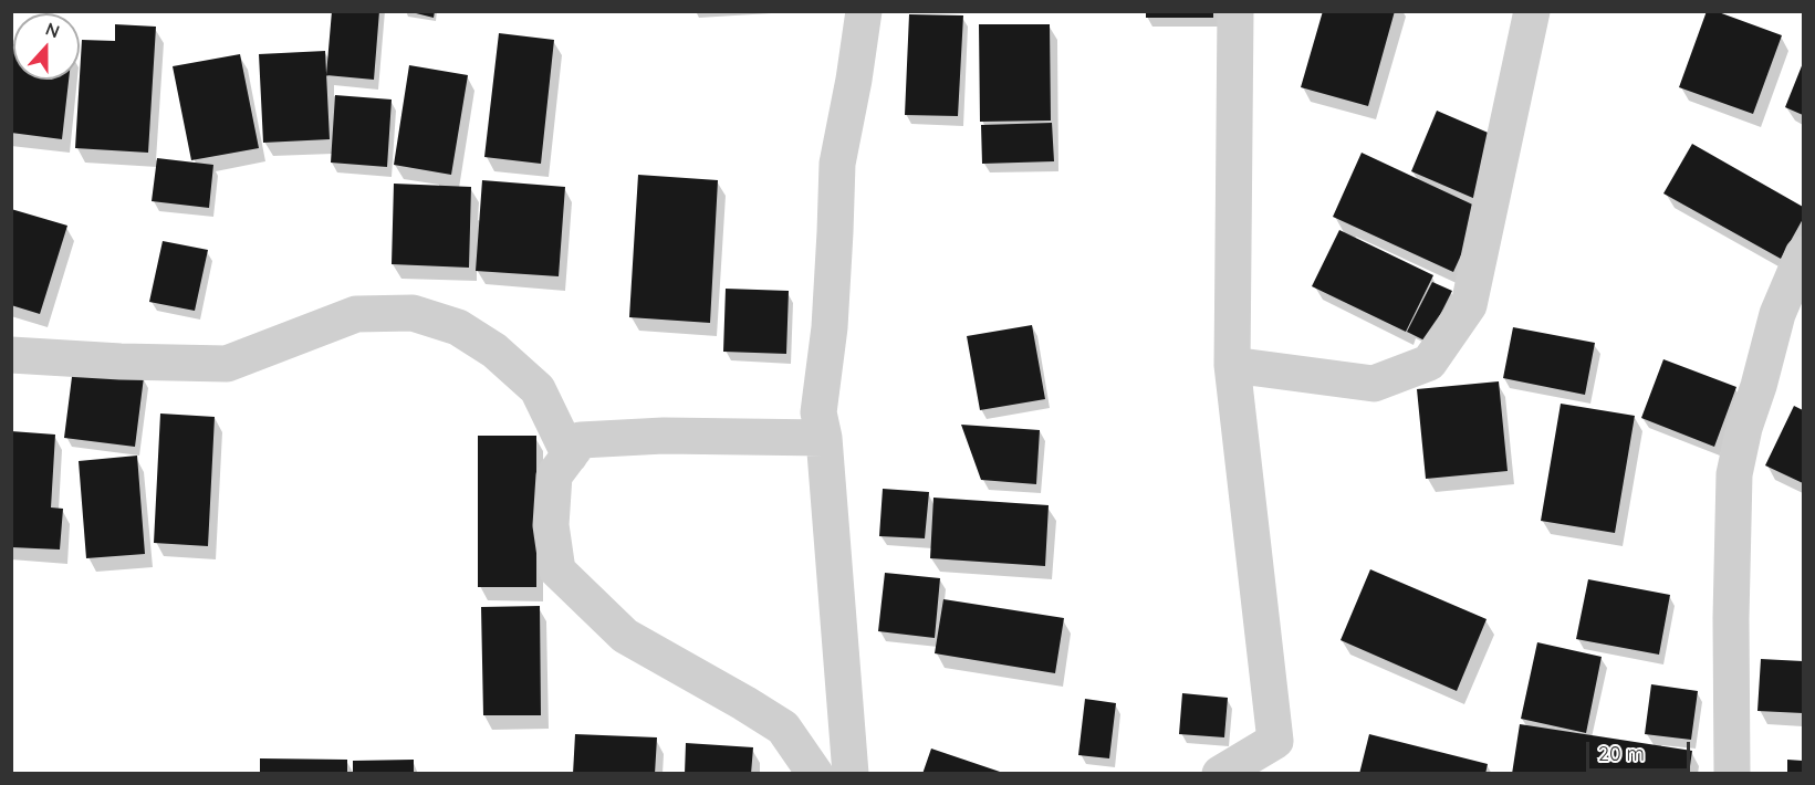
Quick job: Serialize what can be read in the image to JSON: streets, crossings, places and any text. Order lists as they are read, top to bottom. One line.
{"scale_bar":"20 m","north":"top"}
